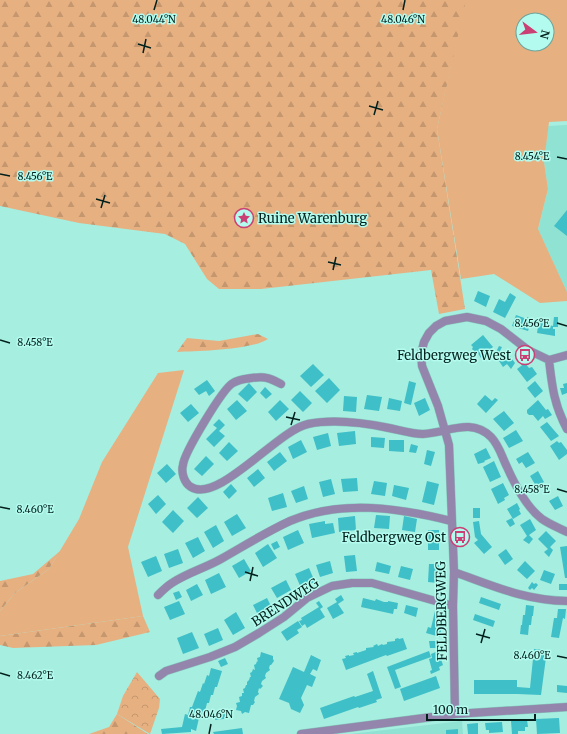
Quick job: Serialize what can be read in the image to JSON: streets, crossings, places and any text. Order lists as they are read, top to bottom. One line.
{"streets":{"street":["BRENDWEG","FELDBERGWEG"]},"crossings":[["BRENDWEG","FELDBERGWEG"]],"places":{"place":["Ruine Warenburg"],"bus stop":["Feldbergweg West","Feldbergweg Ost"]},"scale_bar":"100 m","north":"right","coordinates":["48.044°N","48.046°N","8.454°E","8.456°E","8.458°E","8.460°E","8.462°E"]}
